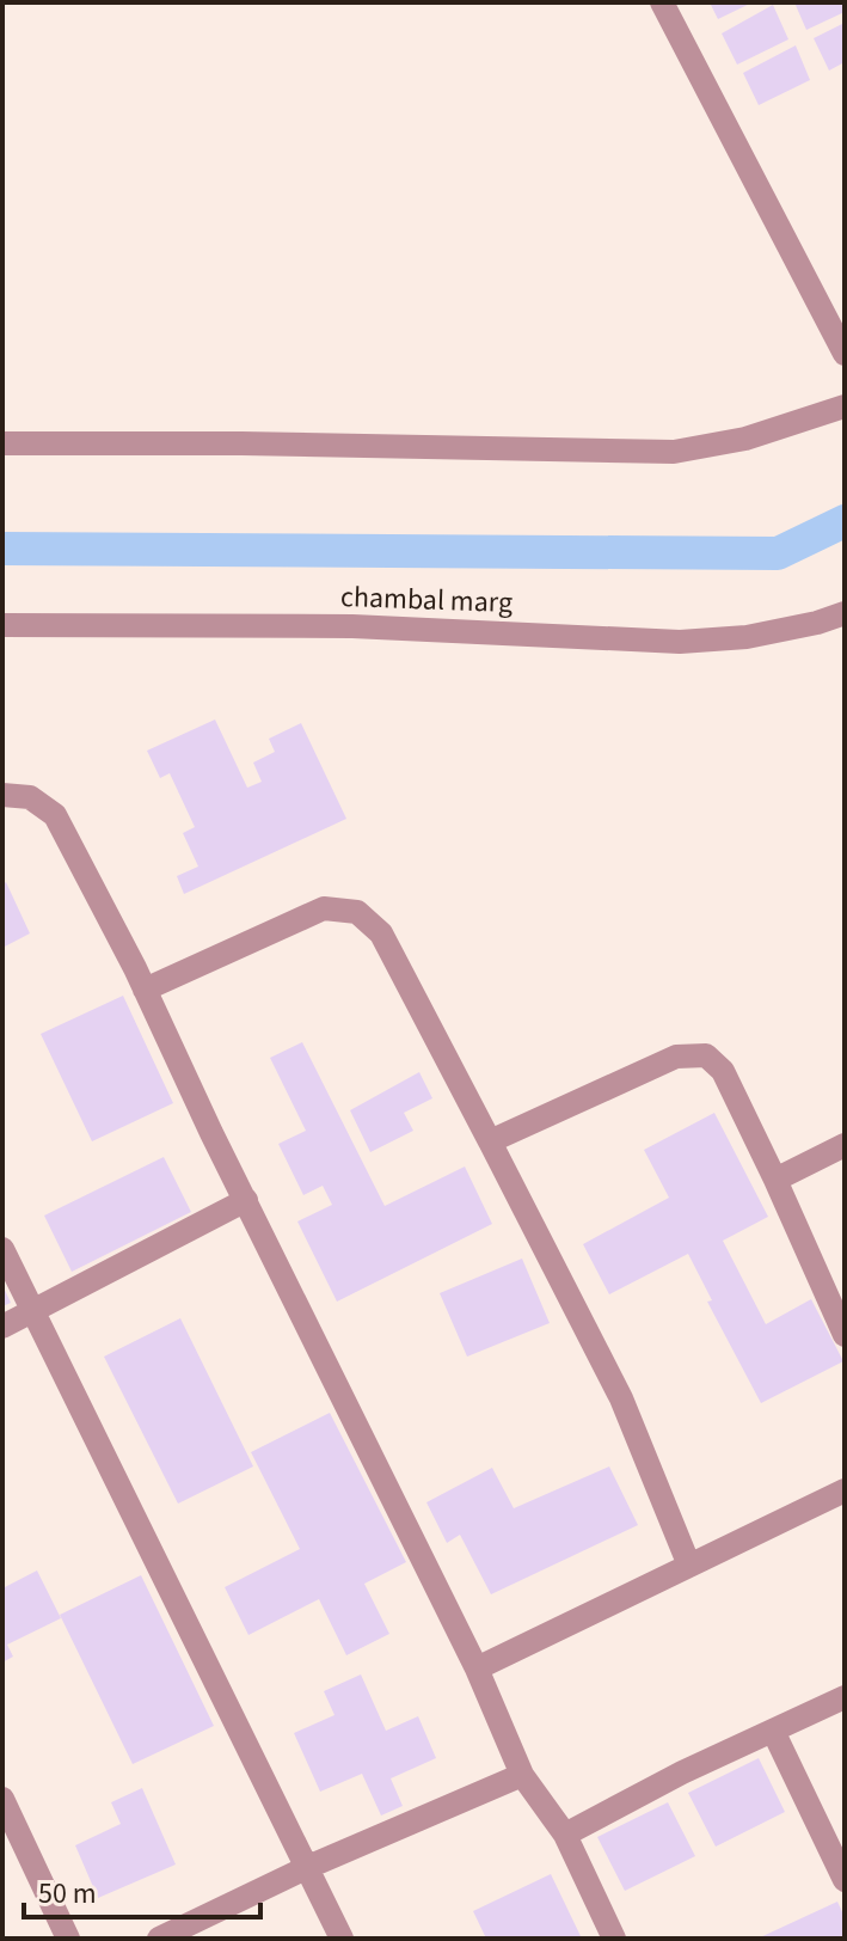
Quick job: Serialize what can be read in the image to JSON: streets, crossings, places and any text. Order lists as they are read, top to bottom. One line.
{"streets":{"street":["chambal marg"]},"scale_bar":"50 m"}
